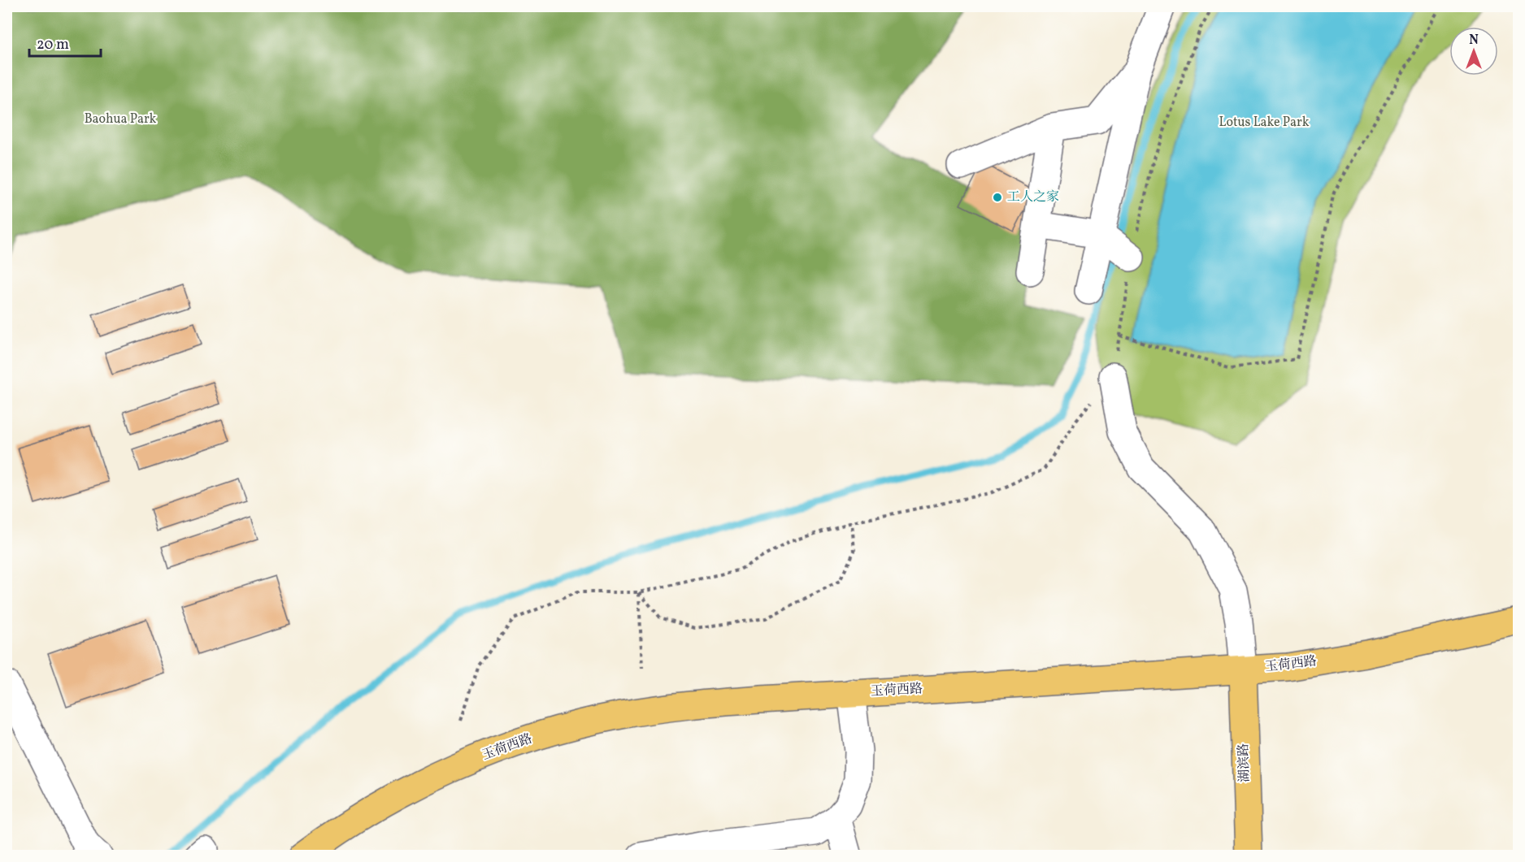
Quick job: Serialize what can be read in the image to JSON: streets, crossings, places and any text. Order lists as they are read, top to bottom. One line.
{"streets":{"main road":["玉荷西路","湖滨路"]},"crossings":[["玉荷西路","湖滨路"]],"parks":["Baohua Park","Lotus Lake Park"],"places":["工人之家"],"scale_bar":"20 m","north":"top"}
